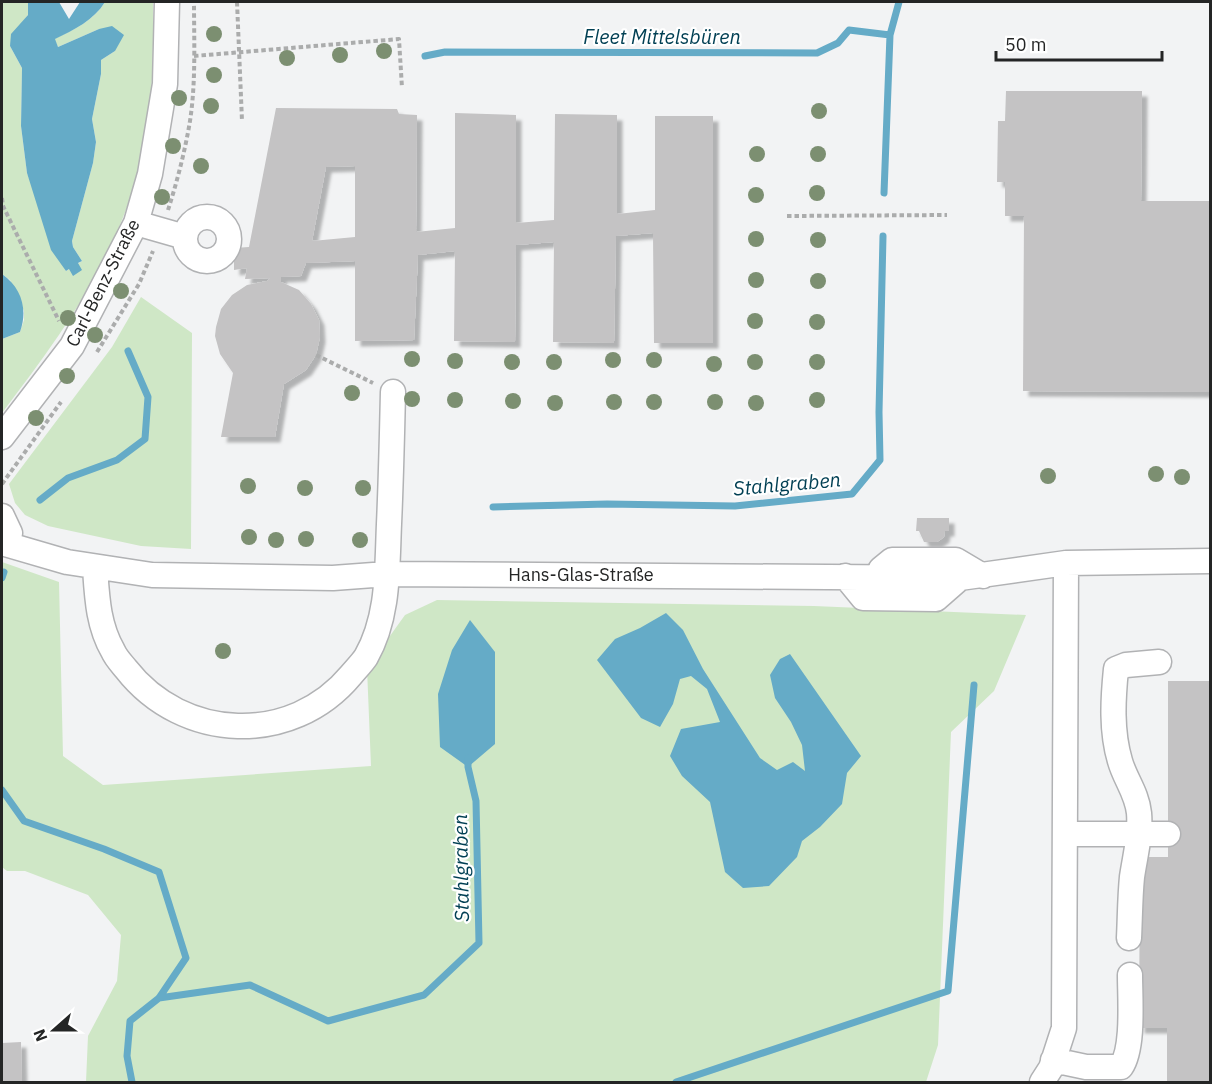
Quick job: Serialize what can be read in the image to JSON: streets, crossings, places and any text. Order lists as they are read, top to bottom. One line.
{"streets":{"street":["Carl-Benz-Straße","Hans-Glas-Straße"]},"water":["Fleet Mittelsbüren","Stahlgraben"],"scale_bar":"50 m","north":"left"}
